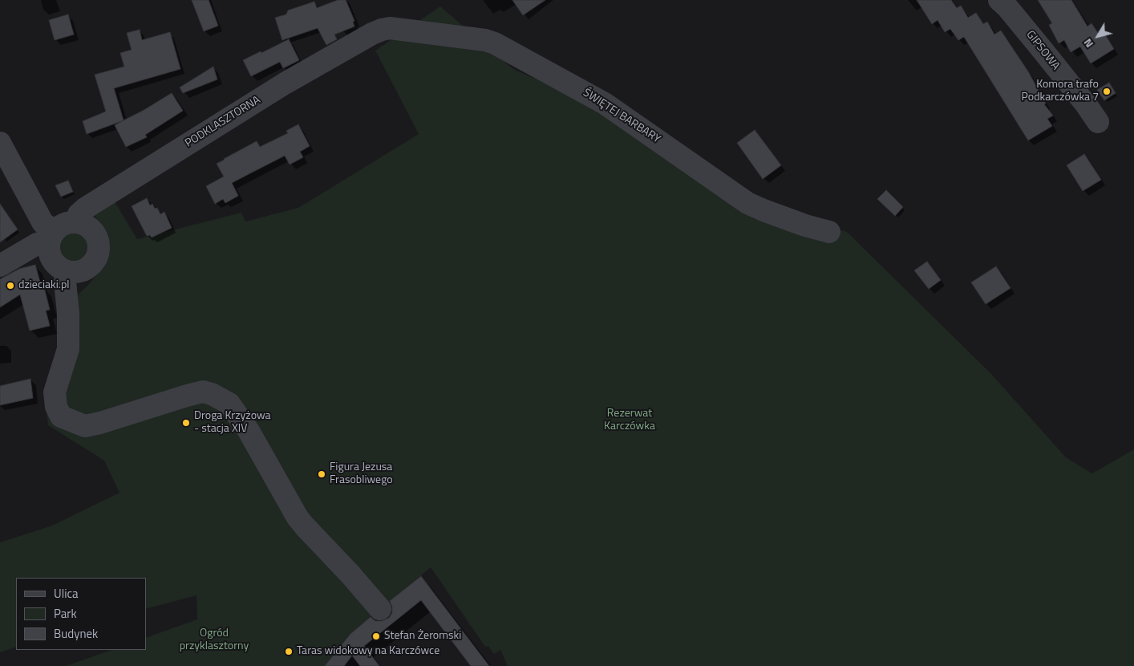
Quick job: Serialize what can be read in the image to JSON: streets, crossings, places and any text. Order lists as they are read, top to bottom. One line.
{"streets":{"street":["GIPSOWA","ŚWIĘTEJ BARBARY","PODKLASZTORNA"]},"crossings":[["ŚWIĘTEJ BARBARY","PODKLASZTORNA"]],"parks":["Rezerwat Karczówka","Ogród przyklasztorny"],"places":["Komora trafo Podkarczówka 7","dzieciaki.pl","Droga Krzyżowa - stacja XIV","Figura Jezusa Frasobliwego","Stefan Żeromski","Taras widokowy na Karczówce"],"legend":["Ulica","Park","Budynek"],"north":"bottom left"}
